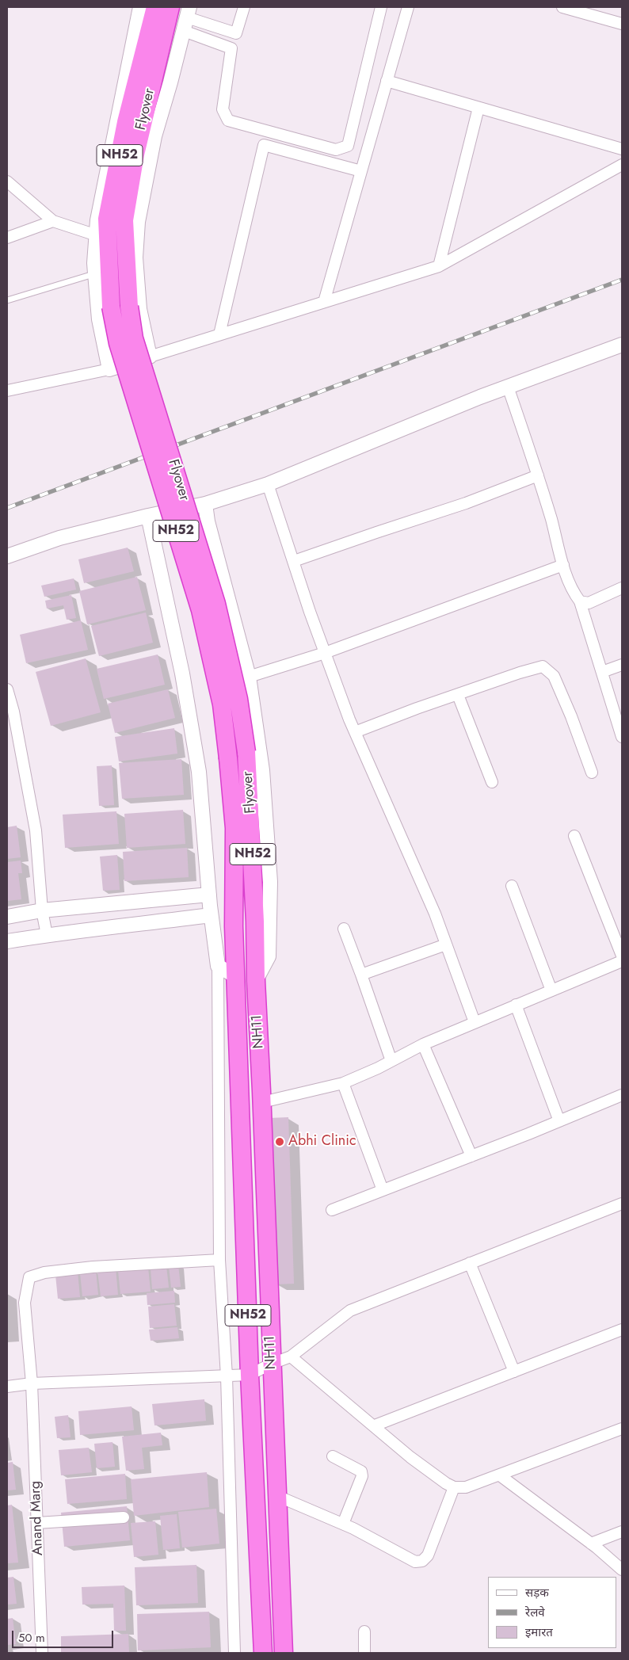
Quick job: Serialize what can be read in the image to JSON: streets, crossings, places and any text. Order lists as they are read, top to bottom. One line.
{"streets":{"highway":["Flyover","NH52","NH11"],"street":["Anand Marg"]},"crossings":[["Flyover","NH52"],["Flyover","NH11"]],"places":["Abhi Clinic"],"legend":["सड़क","रेलवे","इमारत"],"scale_bar":"50 m"}
